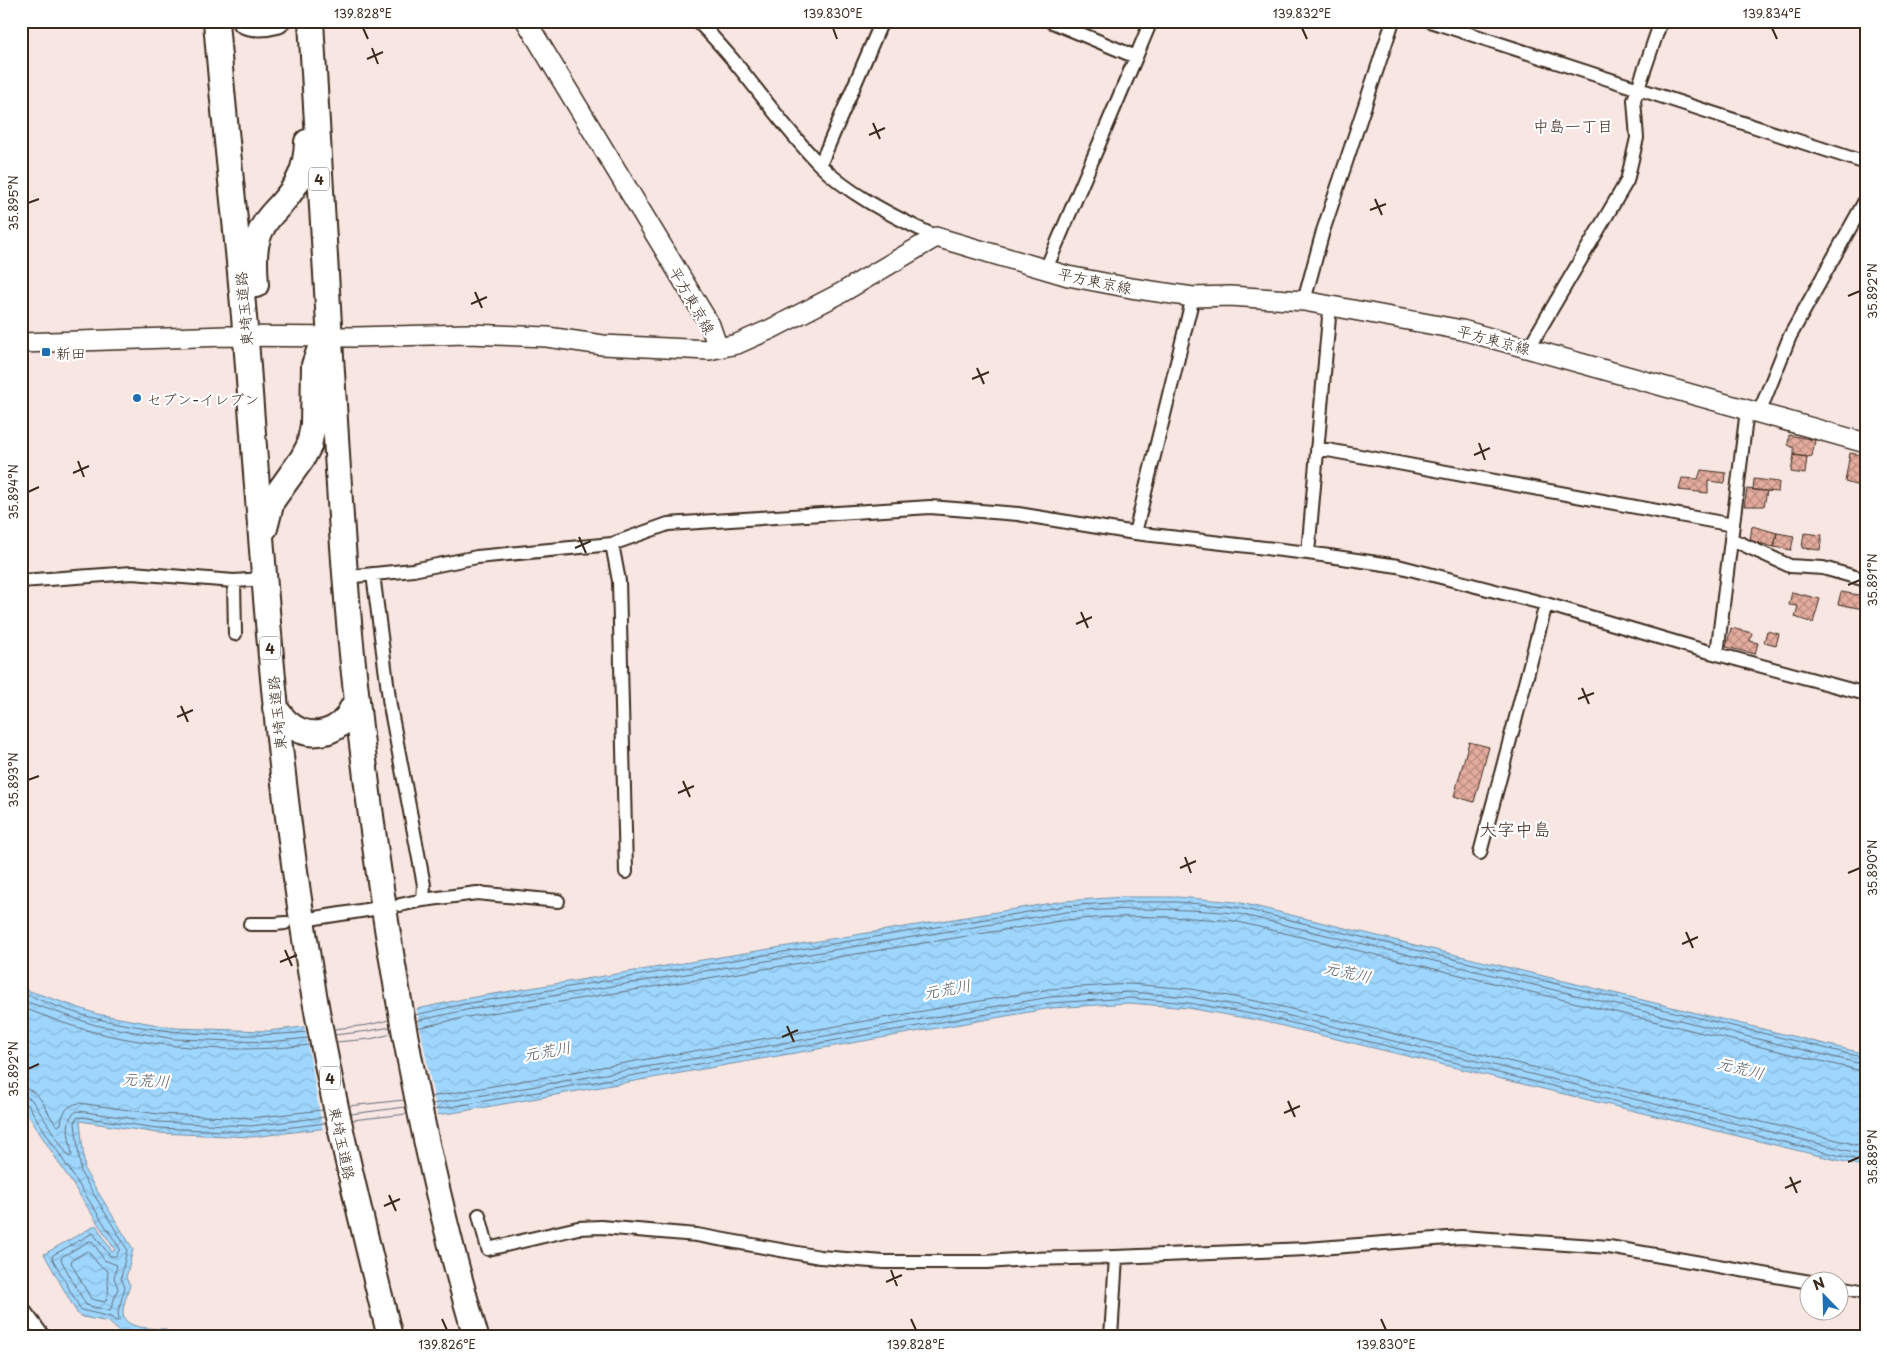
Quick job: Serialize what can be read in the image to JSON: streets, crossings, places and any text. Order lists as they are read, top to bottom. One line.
{"streets":{"highway":["4","東埼玉道路"],"main road":["平方東京線"]},"crossings":[["4","東埼玉道路"]],"districts":["中島一丁目","大字中島"],"water":["元荒川"],"places":{"transit":["新田"],"other":["セブン-イレブン"]},"north":"top left","coordinates":["139.828°E","139.830°E","139.832°E","139.834°E","35.895°N","35.892°N","35.894°N","35.891°N","35.893°N","35.890°N","35.889°N","139.826°E"]}
